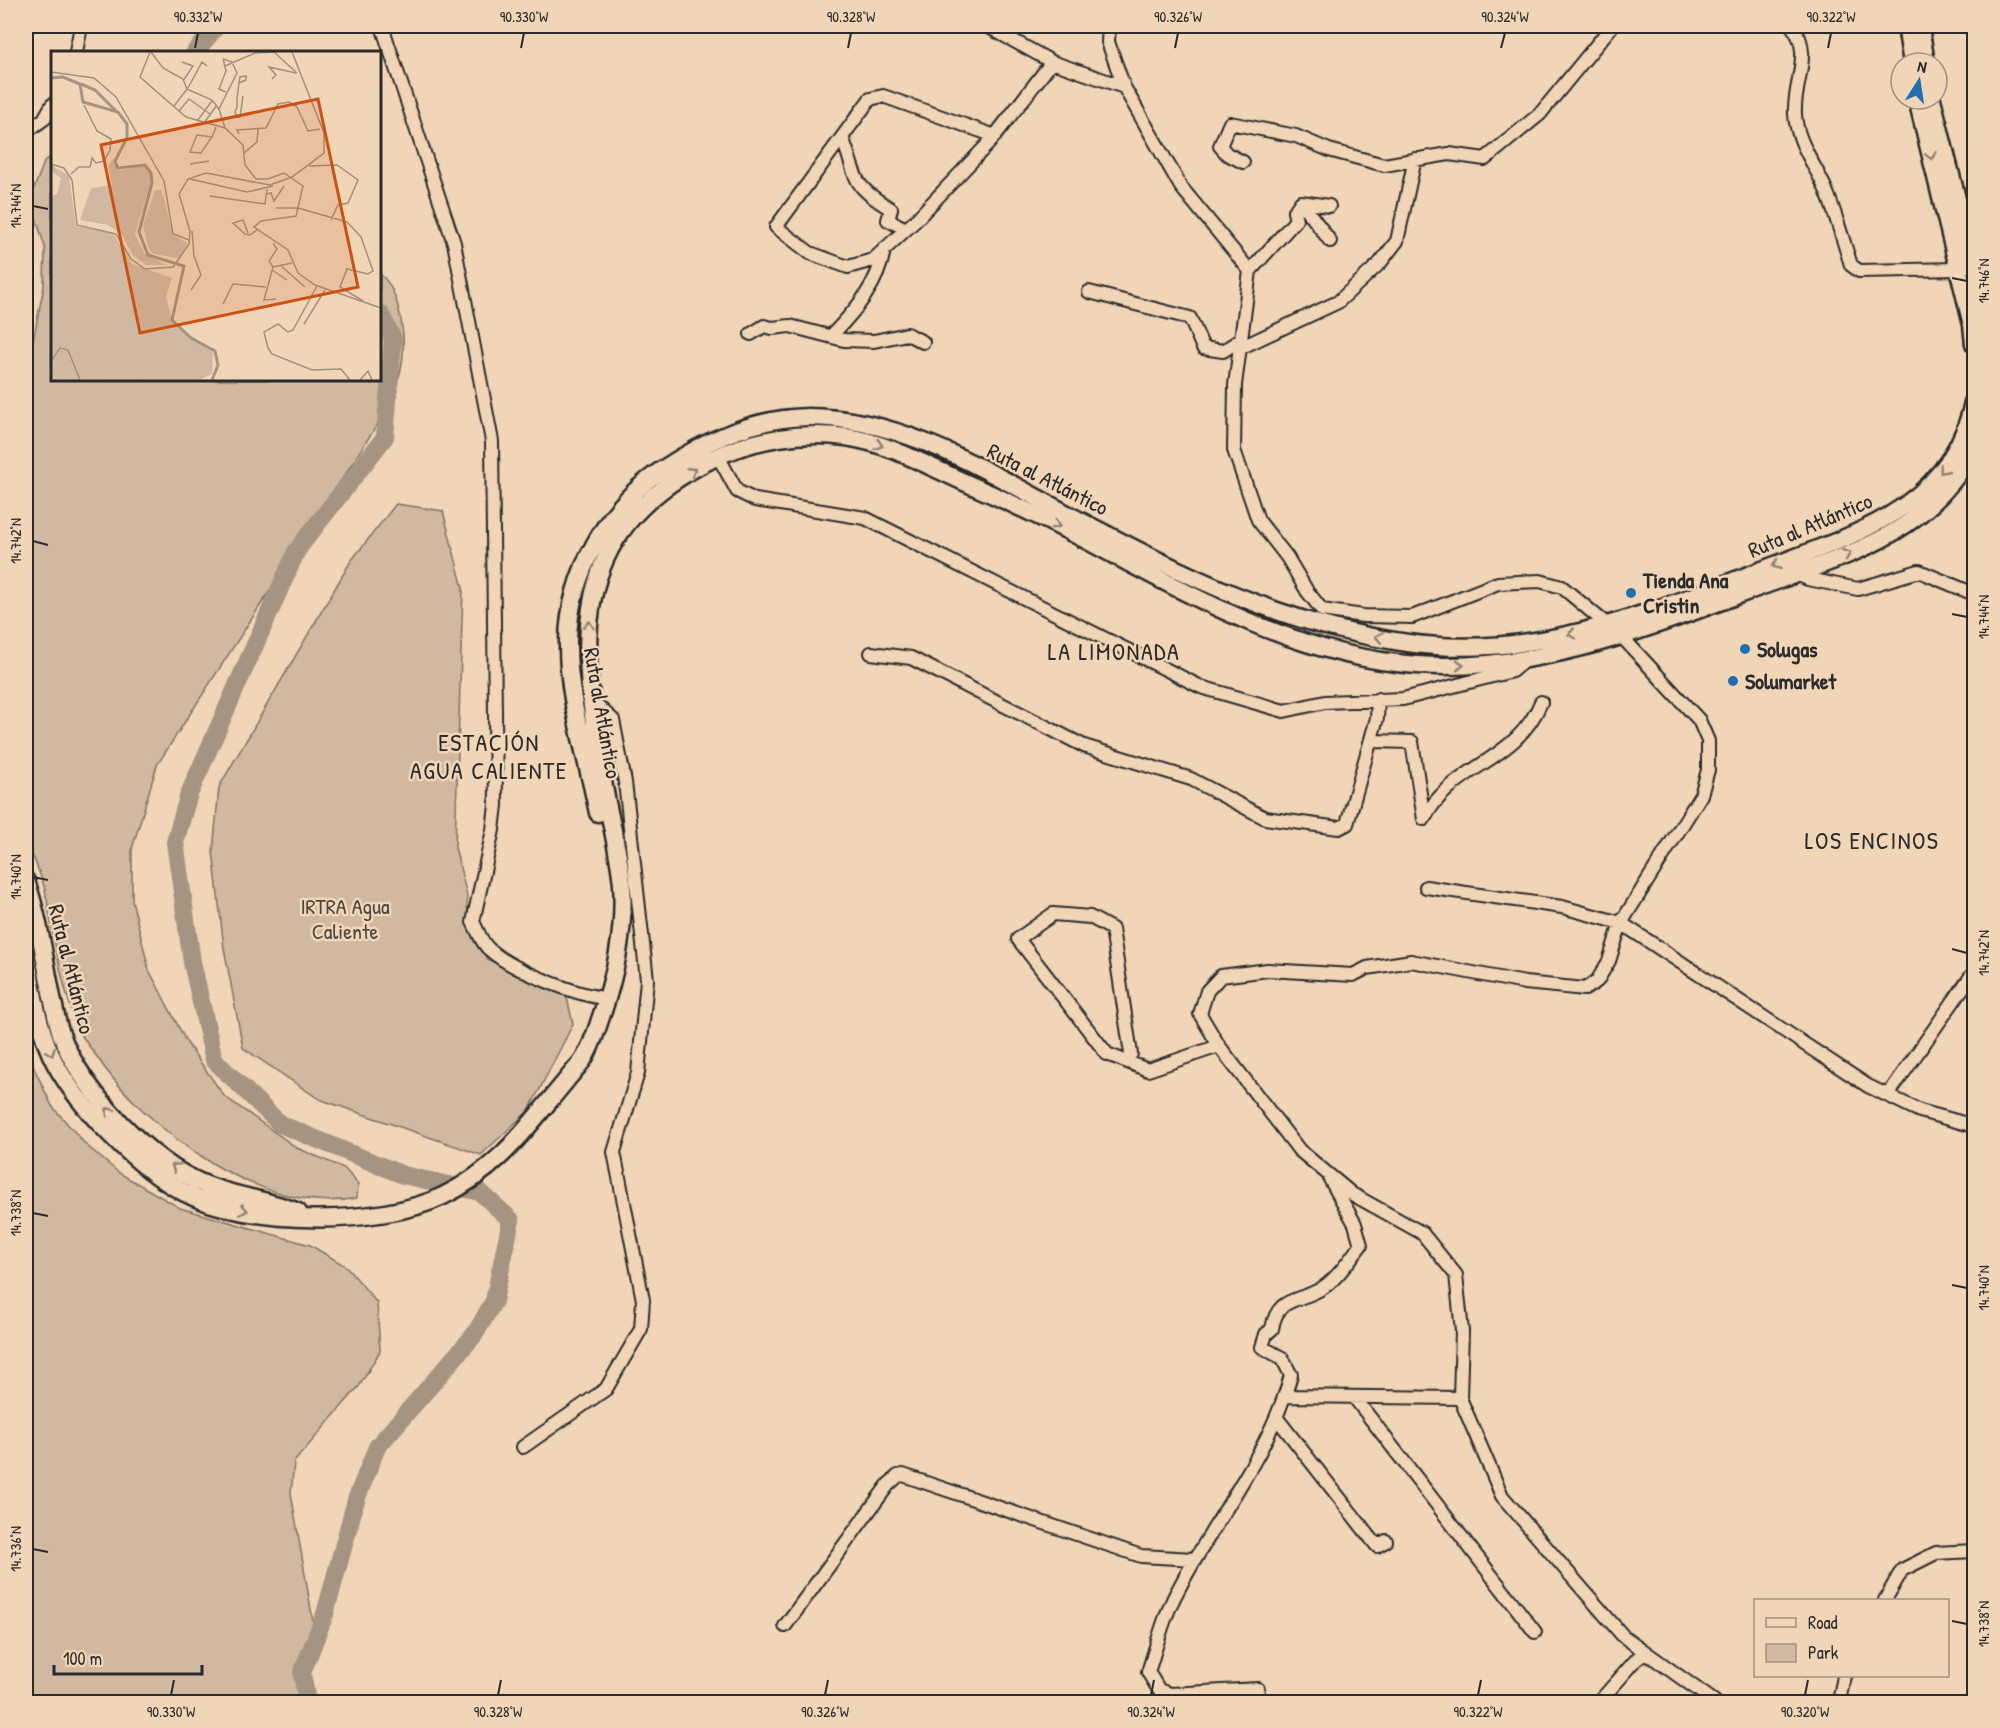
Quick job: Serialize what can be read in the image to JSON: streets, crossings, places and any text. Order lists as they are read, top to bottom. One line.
{"streets":{"highway":["Ruta al Atlántico"]},"districts":["LA LIMONADA","ESTACIÓN AGUA CALIENTE","LOS ENCINOS"],"parks":["IRTRA Agua Caliente"],"places":["Tienda Ana Cristin","Solugas","Solumarket"],"legend":["Road","Park"],"scale_bar":"100 m","north":"top","coordinates":["90.332°W","90.330°W","90.328°W","90.326°W","90.324°W","90.322°W","14.744°N","14.746°N","14.742°N","14.740°N","14.738°N","14.736°N","90.320°W"]}
